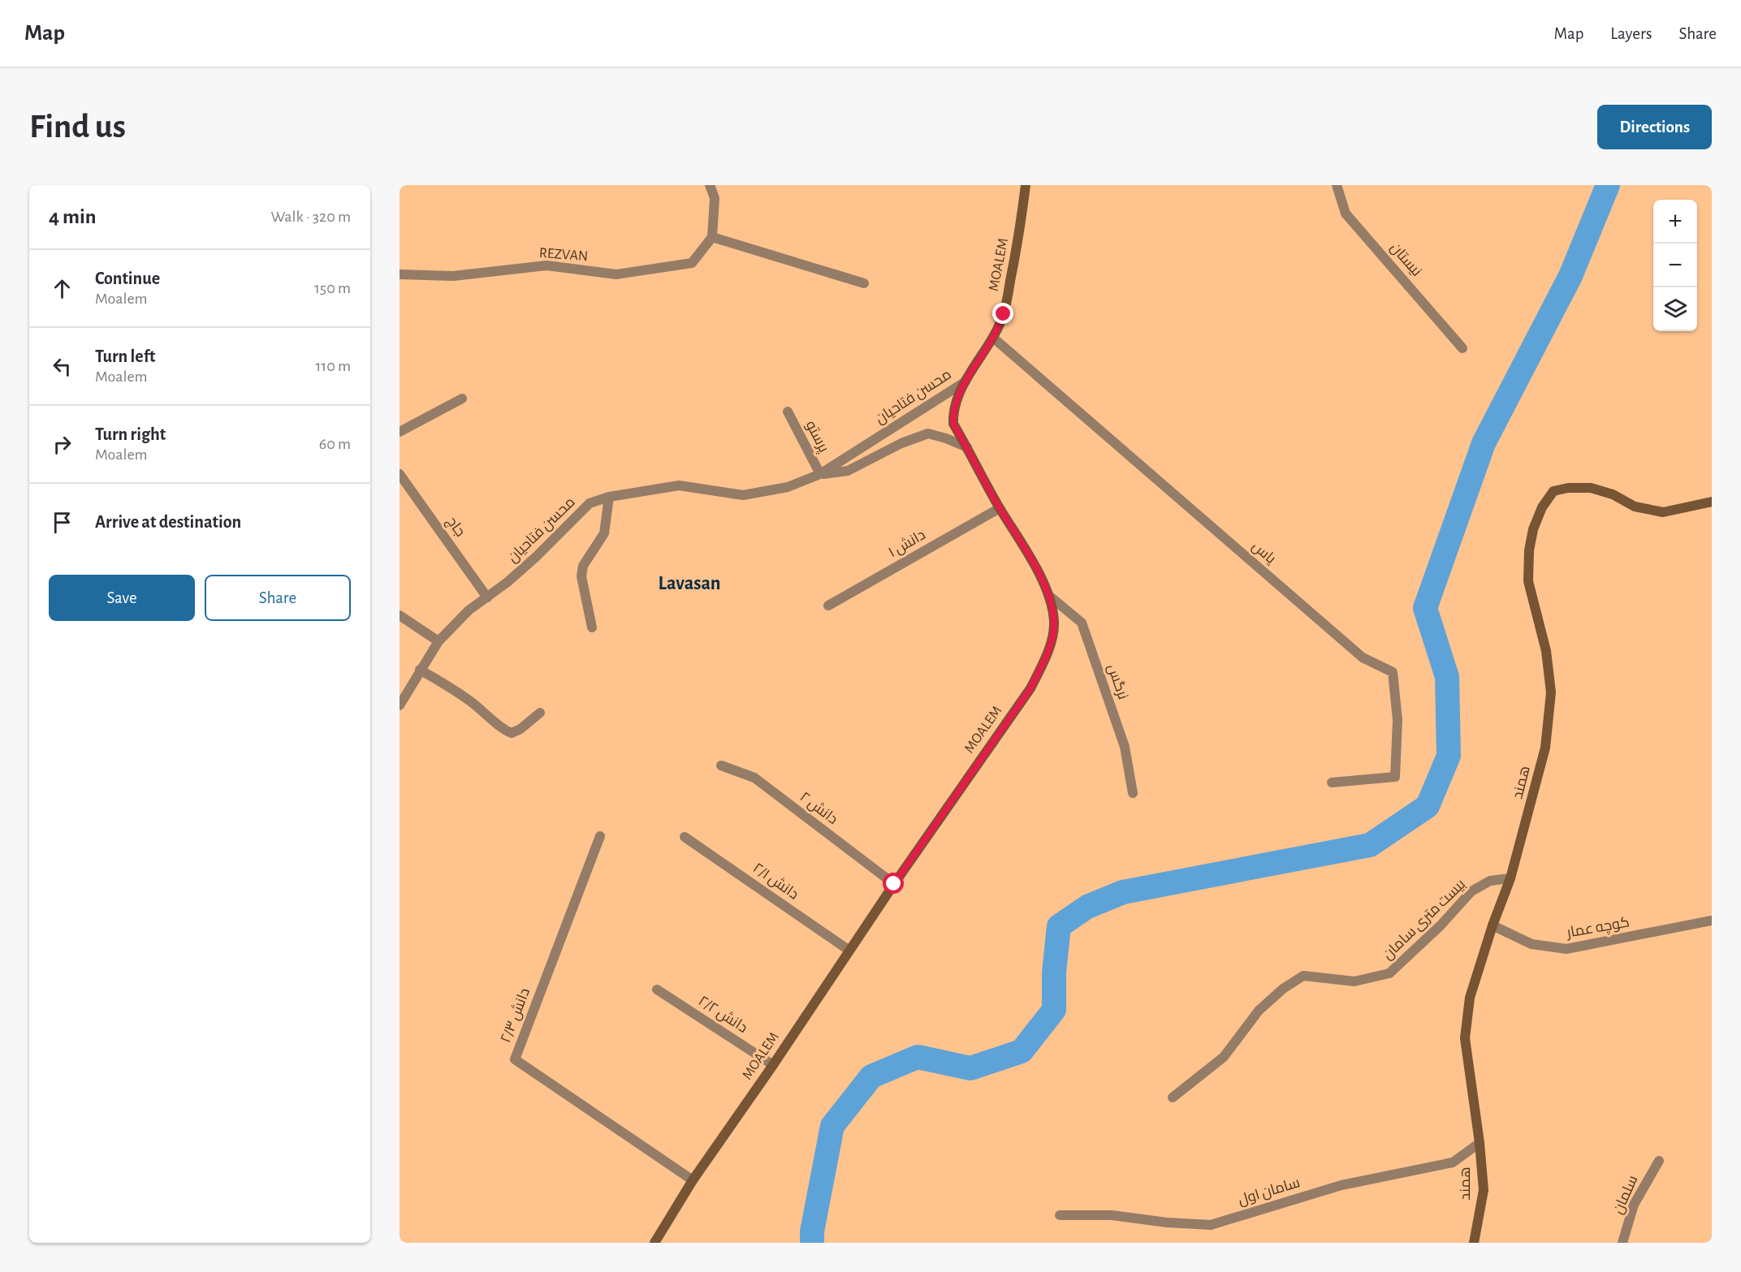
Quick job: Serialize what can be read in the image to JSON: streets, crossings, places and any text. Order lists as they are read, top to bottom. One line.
{"streets":{"main road":["MOALEM","همند"],"street":["REZVAN","نیستان","محسن فتاحیان","پرستو","جاج","دانش ۱","یاس","نرگس","دانش ۲","دانش ۲/۱","بیست متری سامان","کوچه عمار","دانش ۲/۲","دانش ۲/۳","سامان اول","سلمان"]},"crossings":[["MOALEM","محسن فتاحیان"],["MOALEM","دانش ۱"],["MOALEM","یاس"],["MOALEM","نرگس"],["MOALEM","دانش ۲"],["MOALEM","دانش ۲/۱"],["MOALEM","دانش ۲/۲"],["MOALEM","دانش ۲/۳"],["محسن فتاحیان","پرستو"],["محسن فتاحیان","جاج"],["همند","بیست متری سامان"],["همند","کوچه عمار"],["همند","سامان اول"]],"districts":["Lavasan"],"page":{"header":"Map","nav":["Map","Layers","Share"],"buttons":["Directions",["Save","Share"]],"title":"Find us","heading":["4 min","Walk · 320 m"],"map_buttons":["+","−"],"list":[["Continue","Moalem","150 m"],["Turn left","Moalem","110 m"],["Turn right","Moalem","60 m"],"Arrive at destination"]}}
